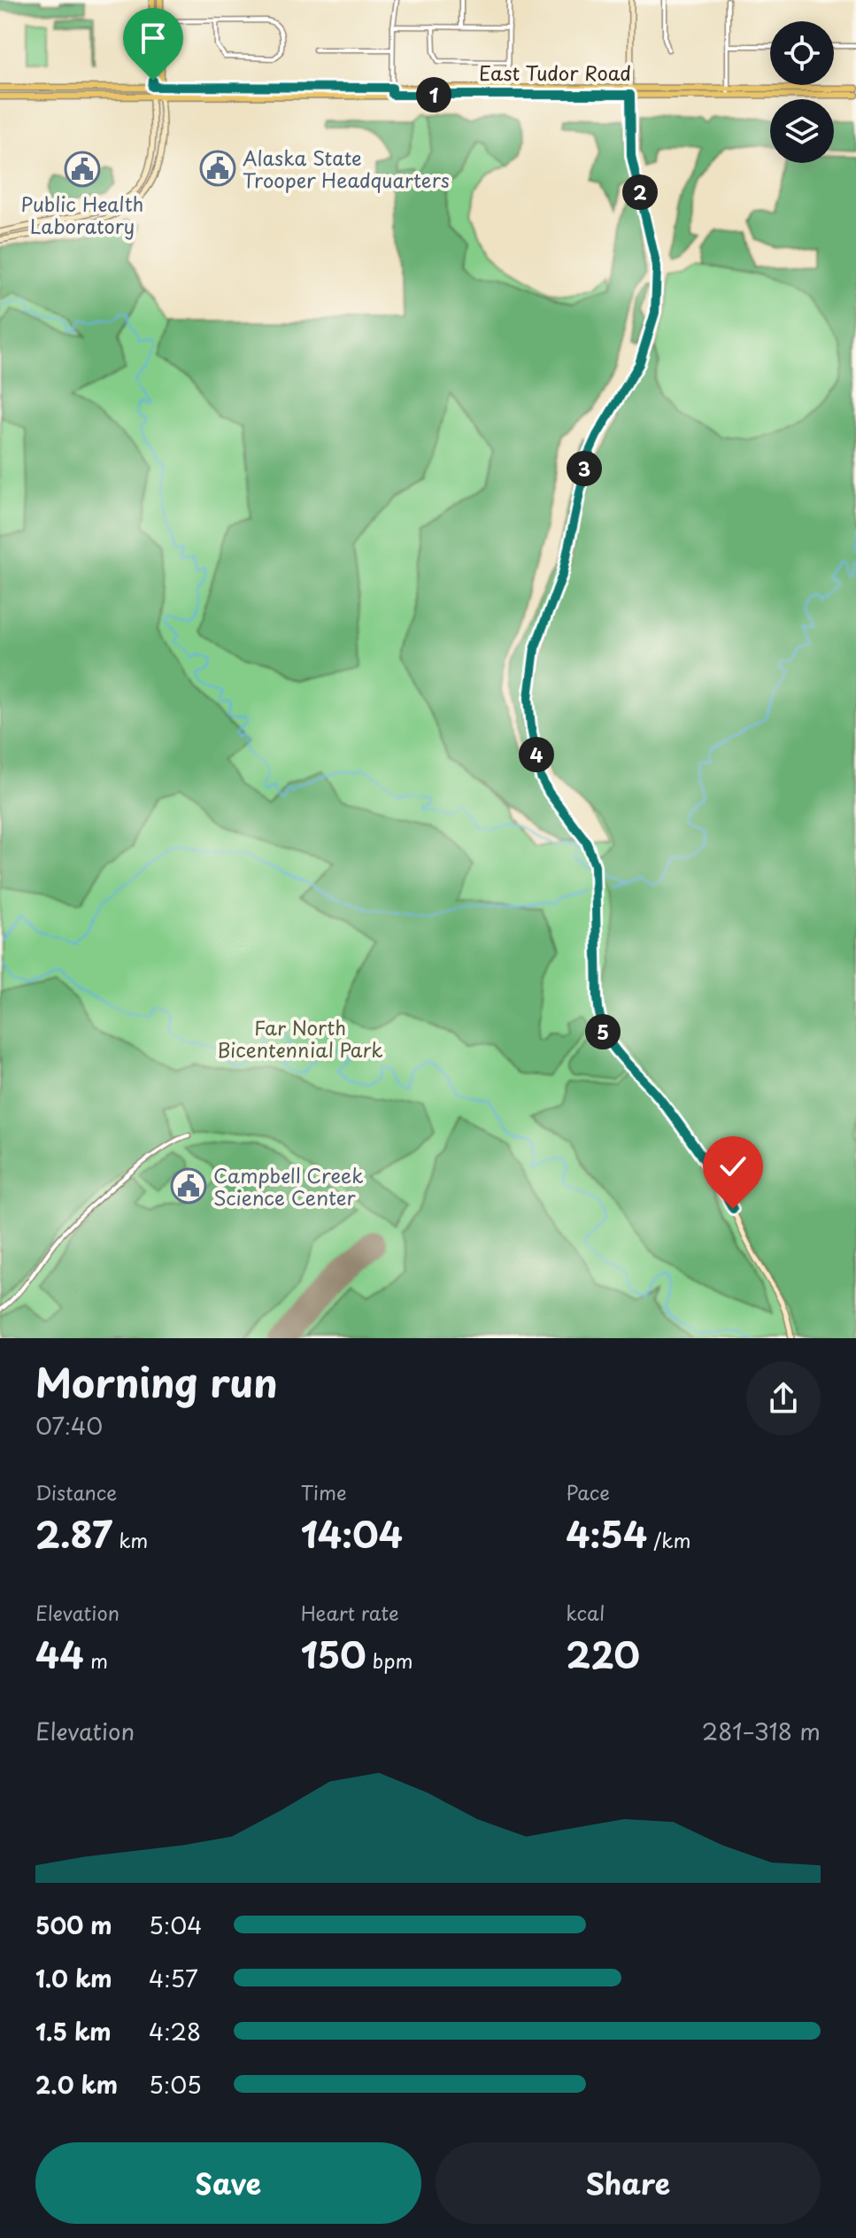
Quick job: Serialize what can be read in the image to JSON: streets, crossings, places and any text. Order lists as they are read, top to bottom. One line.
{"streets":{"main road":["East Tudor Road"]},"parks":["Far North Bicentennial Park"],"places":{"public building":["Alaska State Trooper Headquarters","Public Health Laboratory","Campbell Creek Science Center"]},"page":{"pins":["1","2","3","4","5"],"heading":["Morning run","07:40"],"stats":[["Distance","2.87 km"],["Time","14:04"],["Pace","4:54 /km"],["Elevation","44 m"],["Heart rate","150 bpm"],["kcal","220"]],"chart":["Elevation","281–318 m"],"list":[{"name":"500 m","note":"5:04"},{"name":"1.0 km","note":"4:57"},{"name":"1.5 km","note":"4:28"},{"name":"2.0 km","note":"5:05"}],"buttons":["Save","Share"]}}
